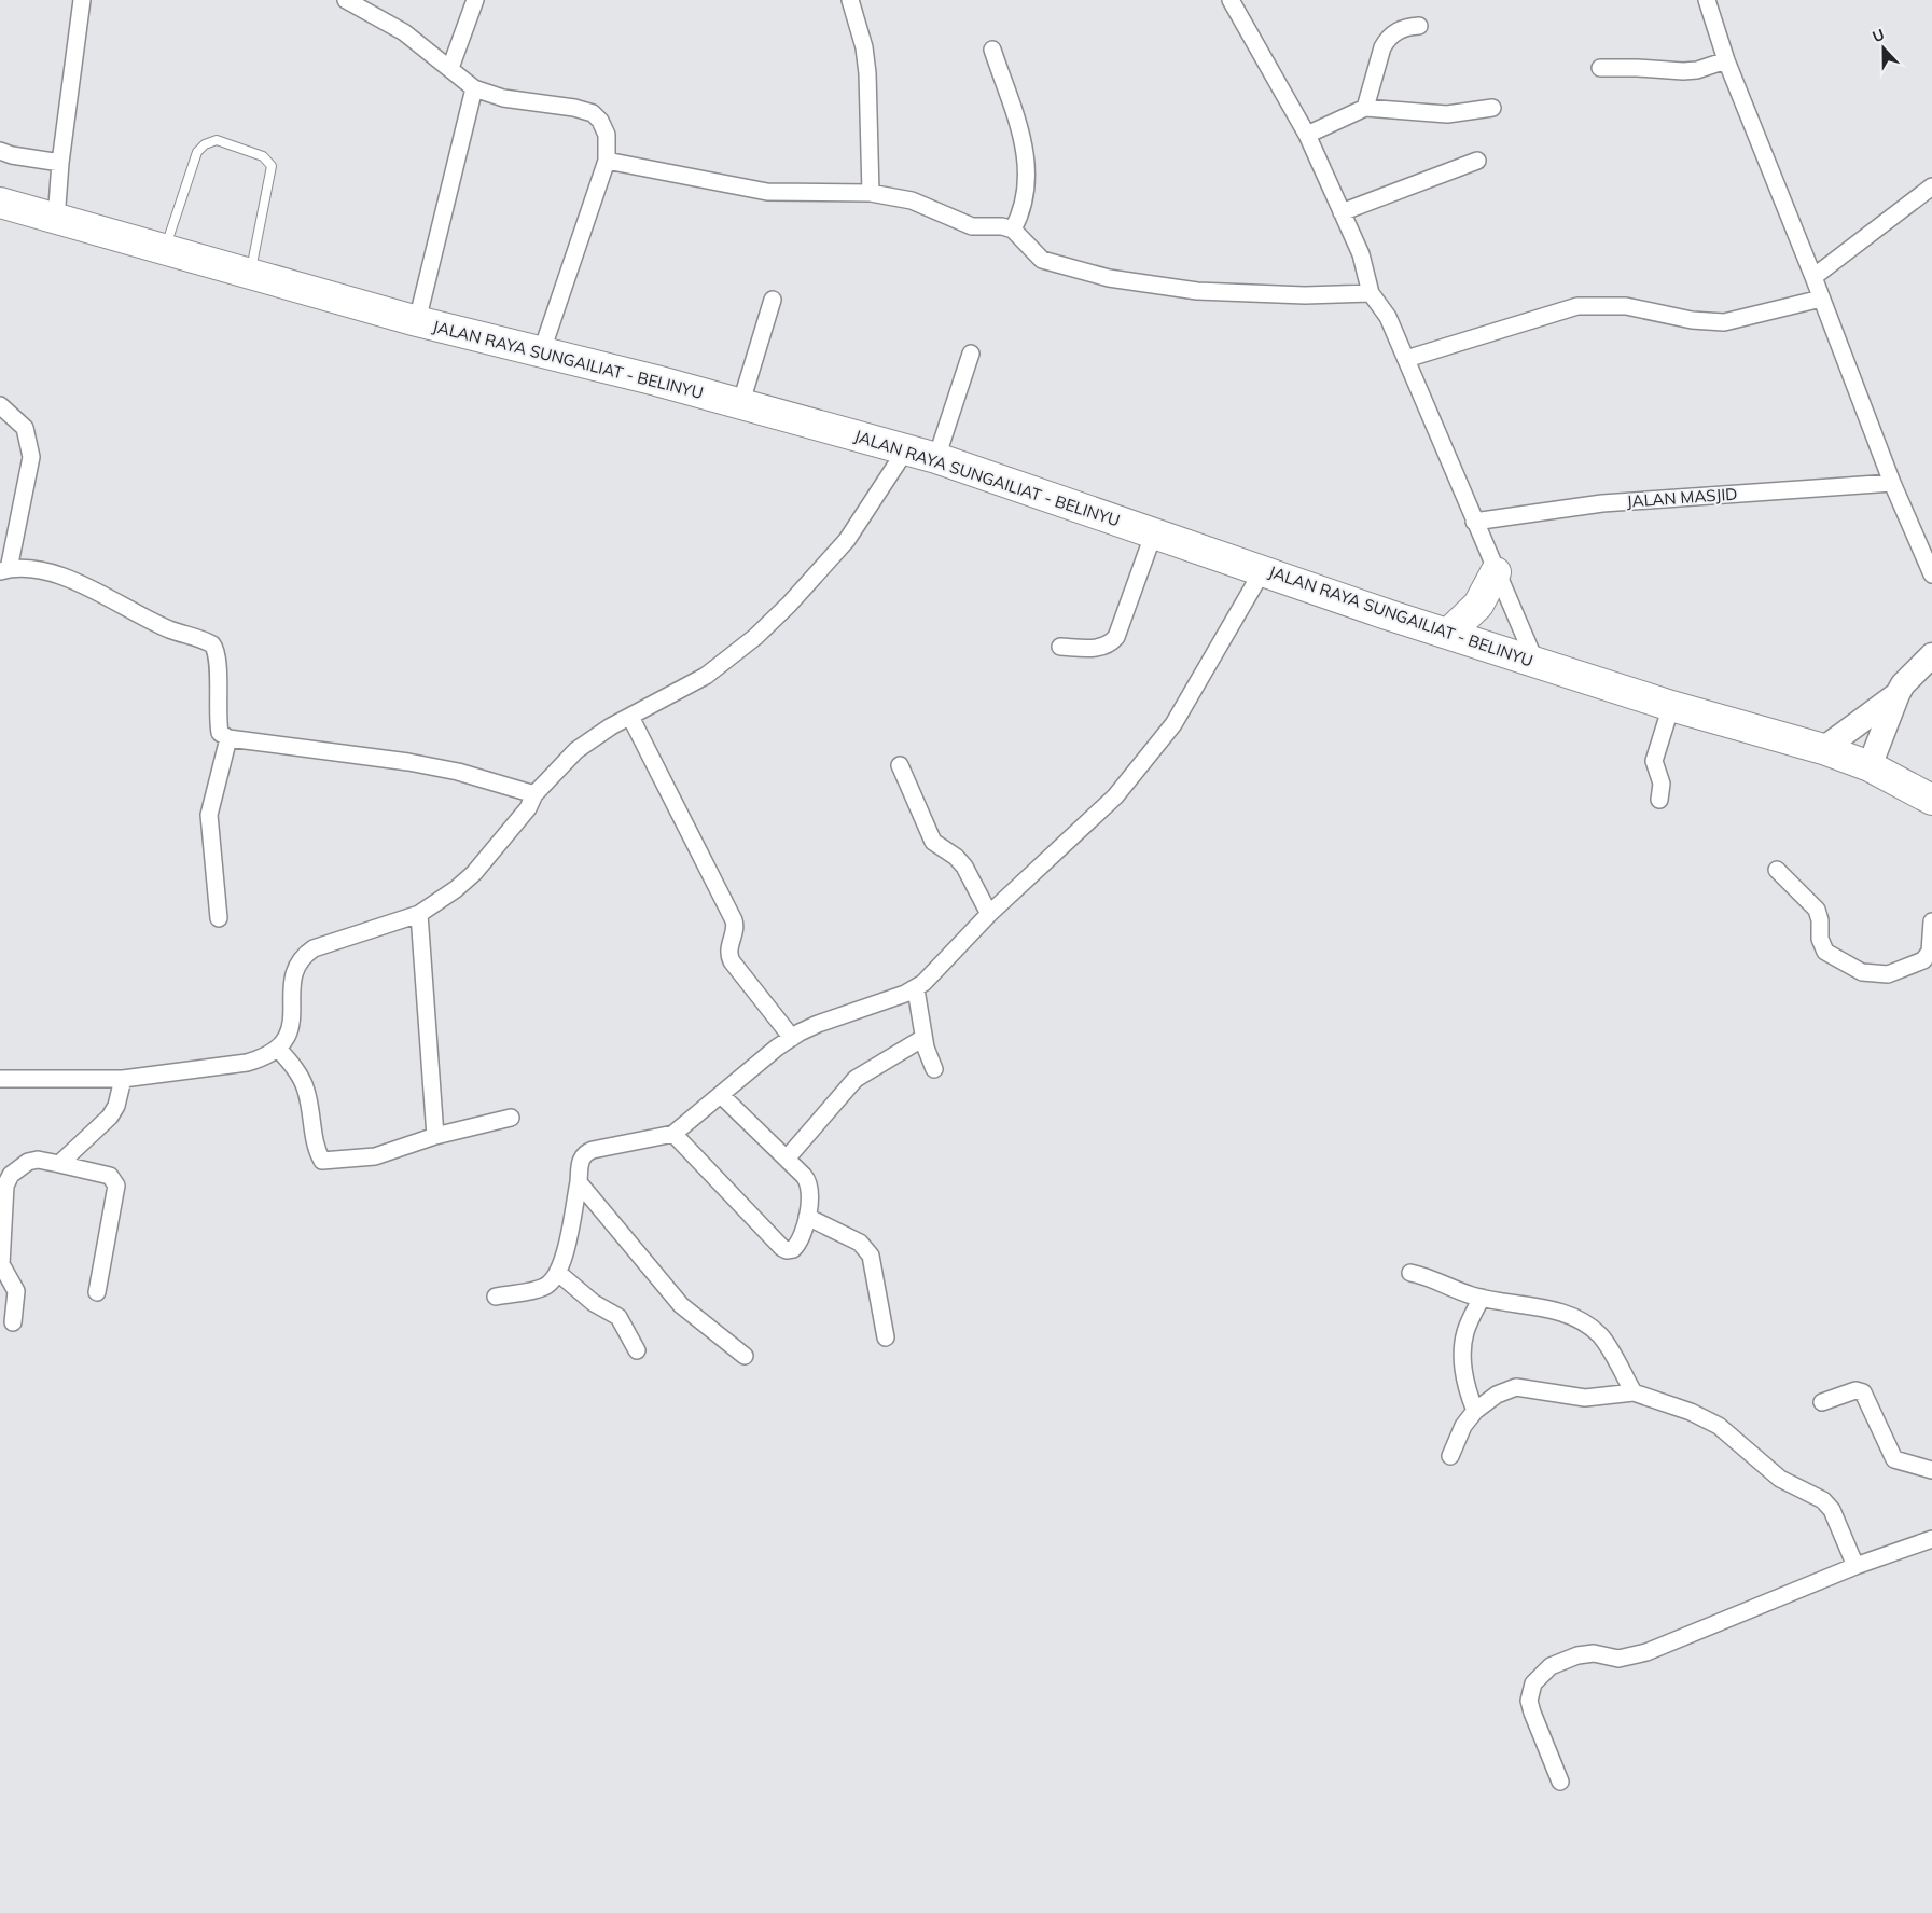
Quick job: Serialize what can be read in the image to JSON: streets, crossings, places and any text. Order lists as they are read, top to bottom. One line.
{"streets":{"highway":["JALAN RAYA SUNGAILIAT - BELINYU"],"street":["JALAN MASJID"]},"north":"top"}
